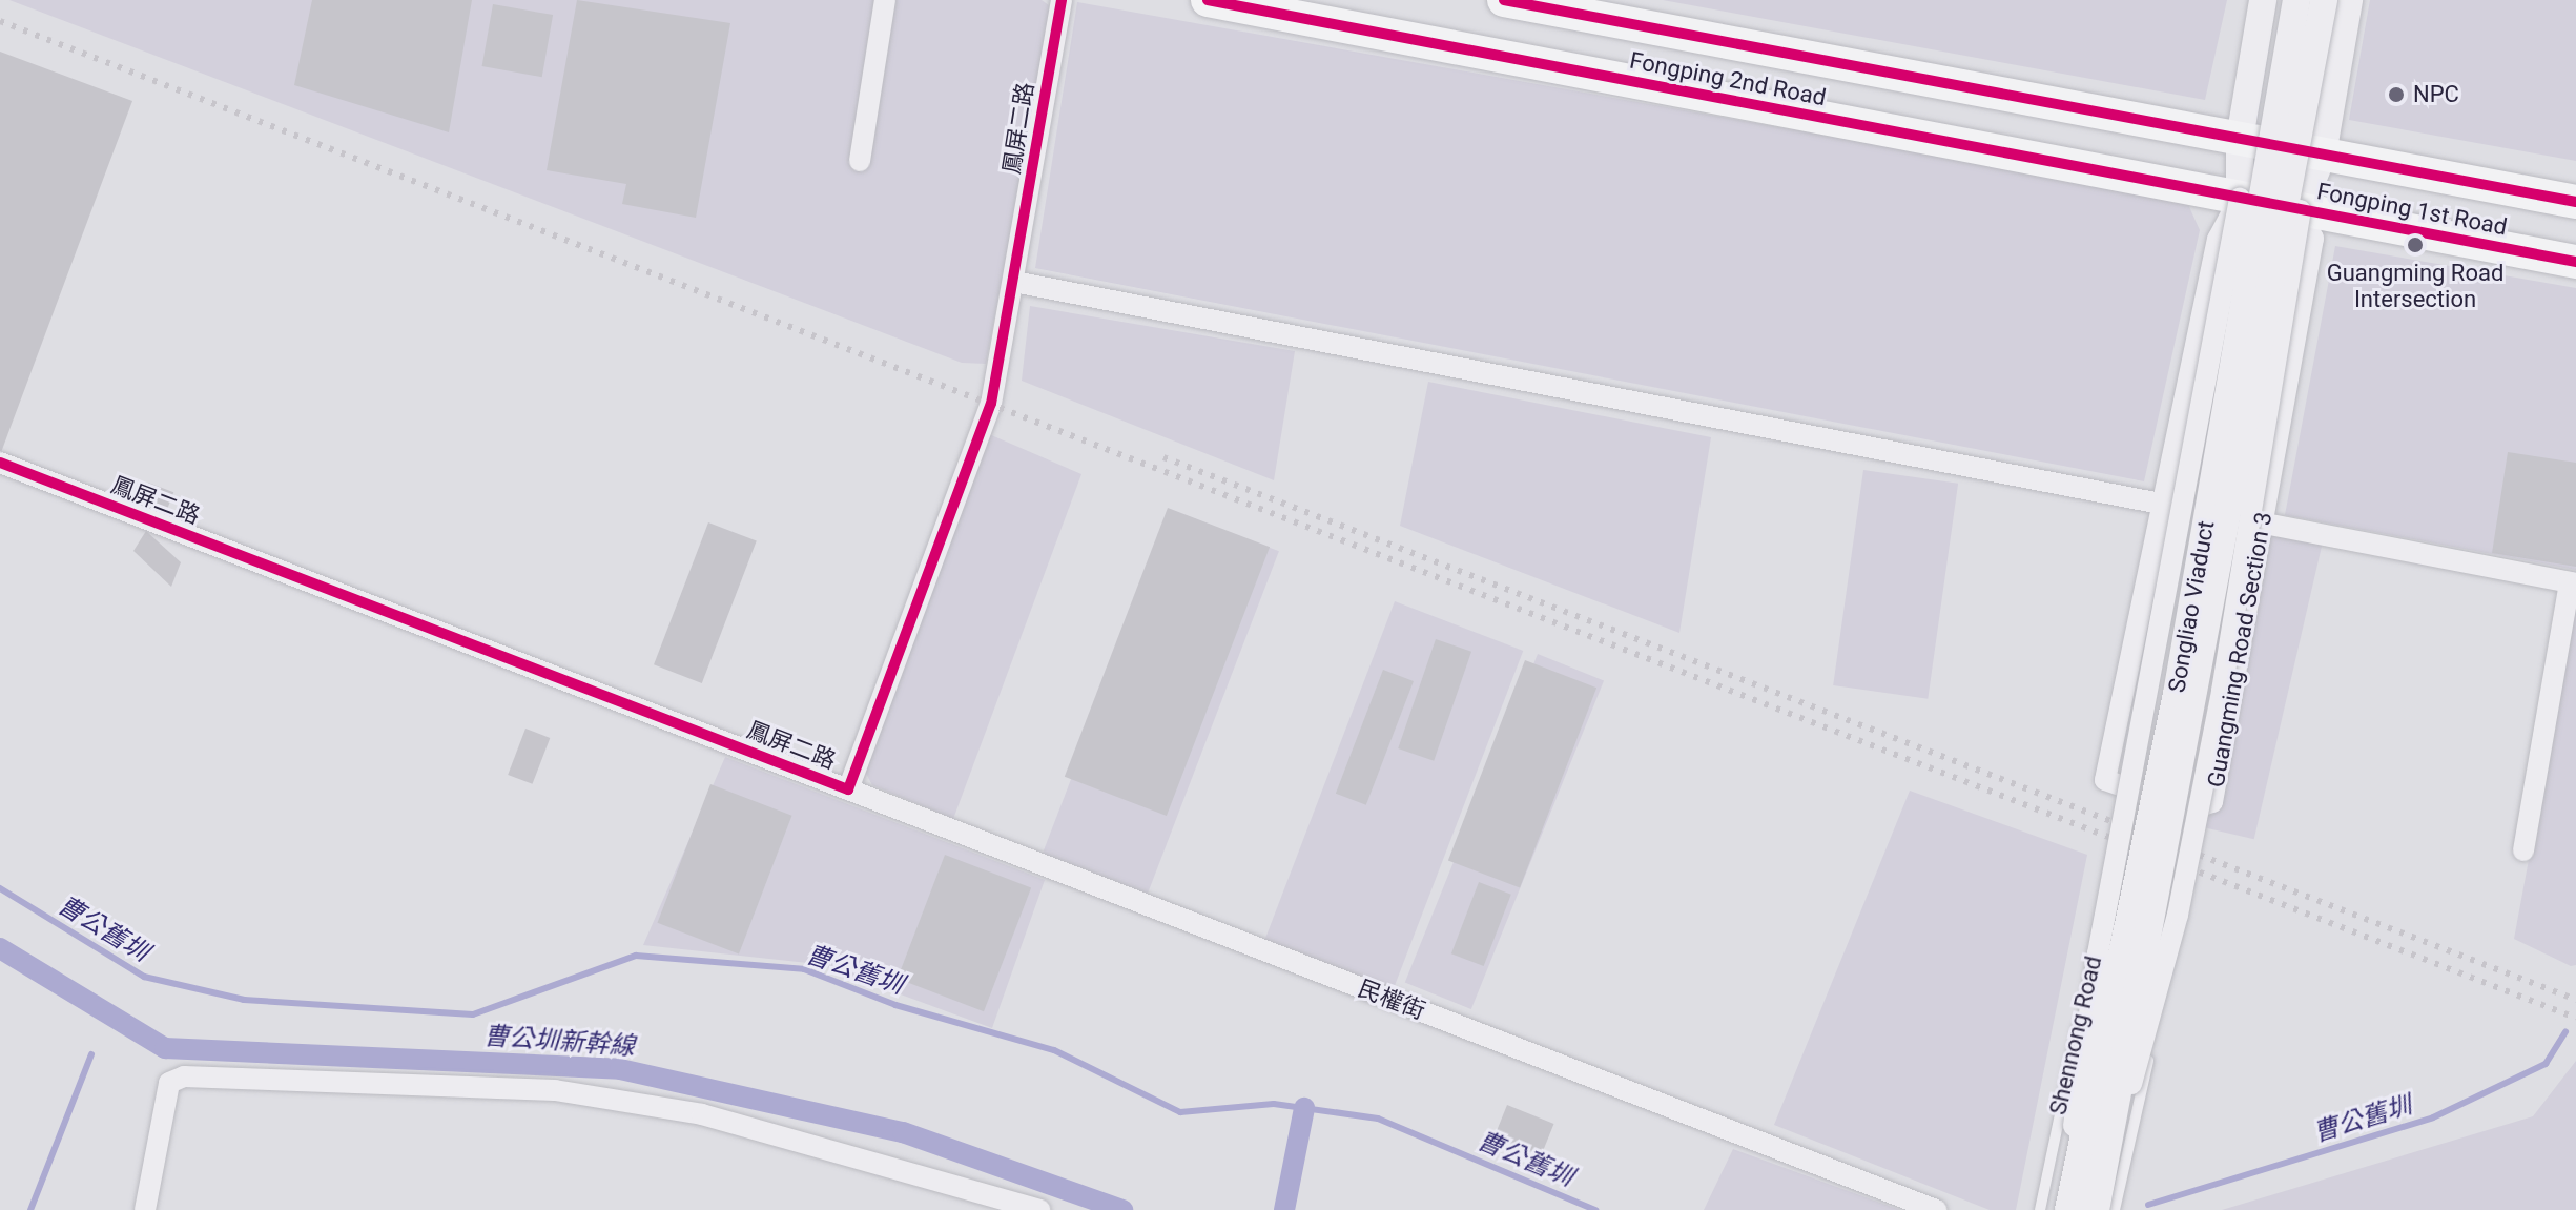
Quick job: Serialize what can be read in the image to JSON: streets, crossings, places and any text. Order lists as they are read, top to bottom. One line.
{"streets":{"main road":["Fongping 2nd Road","Fongping 1st Road"],"street":["鳳屏二路","Songliao Viaduct","Guangming Road Section 3","民權街"],"lane":["Shennong Road"]},"crossings":[["Fongping 2nd Road","Fongping 1st Road"],["Fongping 2nd Road","Songliao Viaduct"],["Fongping 2nd Road","Guangming Road Section 3"],["鳳屏二路","民權街"],["Fongping 1st Road","Songliao Viaduct"],["Fongping 1st Road","Guangming Road Section 3"],["Songliao Viaduct","Guangming Road Section 3"]],"water":["曹公舊圳","曹公圳新幹線"],"places":["NPC","Guangming Road Intersection"]}
